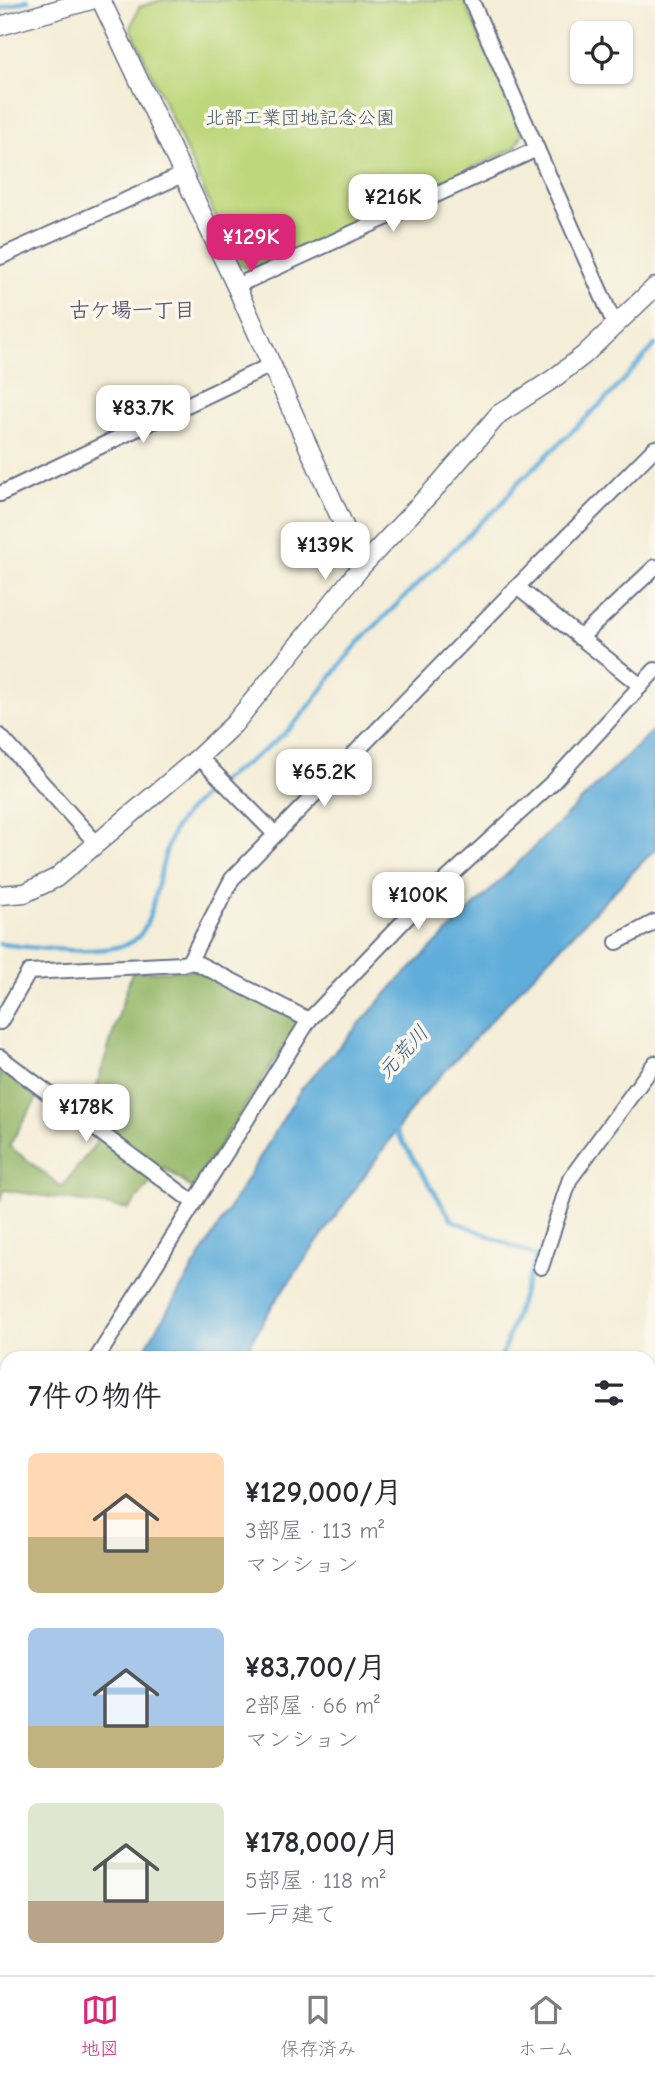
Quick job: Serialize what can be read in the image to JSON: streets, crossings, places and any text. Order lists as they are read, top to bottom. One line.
{"districts":["古ケ場一丁目"],"water":["元荒川"],"parks":["北部工業団地記念公園"],"page":{"price":["¥216K","¥129K","¥83.7K","¥139K","¥65.2K","¥100K","¥178K"],"heading":"7件の物件","list":[{"name":"¥129,000/月","note":"3部屋 · 113 m² · マンション"},{"name":"¥83,700/月","note":"2部屋 · 66 m² · マンション"},{"name":"¥178,000/月","note":"5部屋 · 118 m² · 一戸建て"}],"tabs":["地図","保存済み","ホーム"]}}
